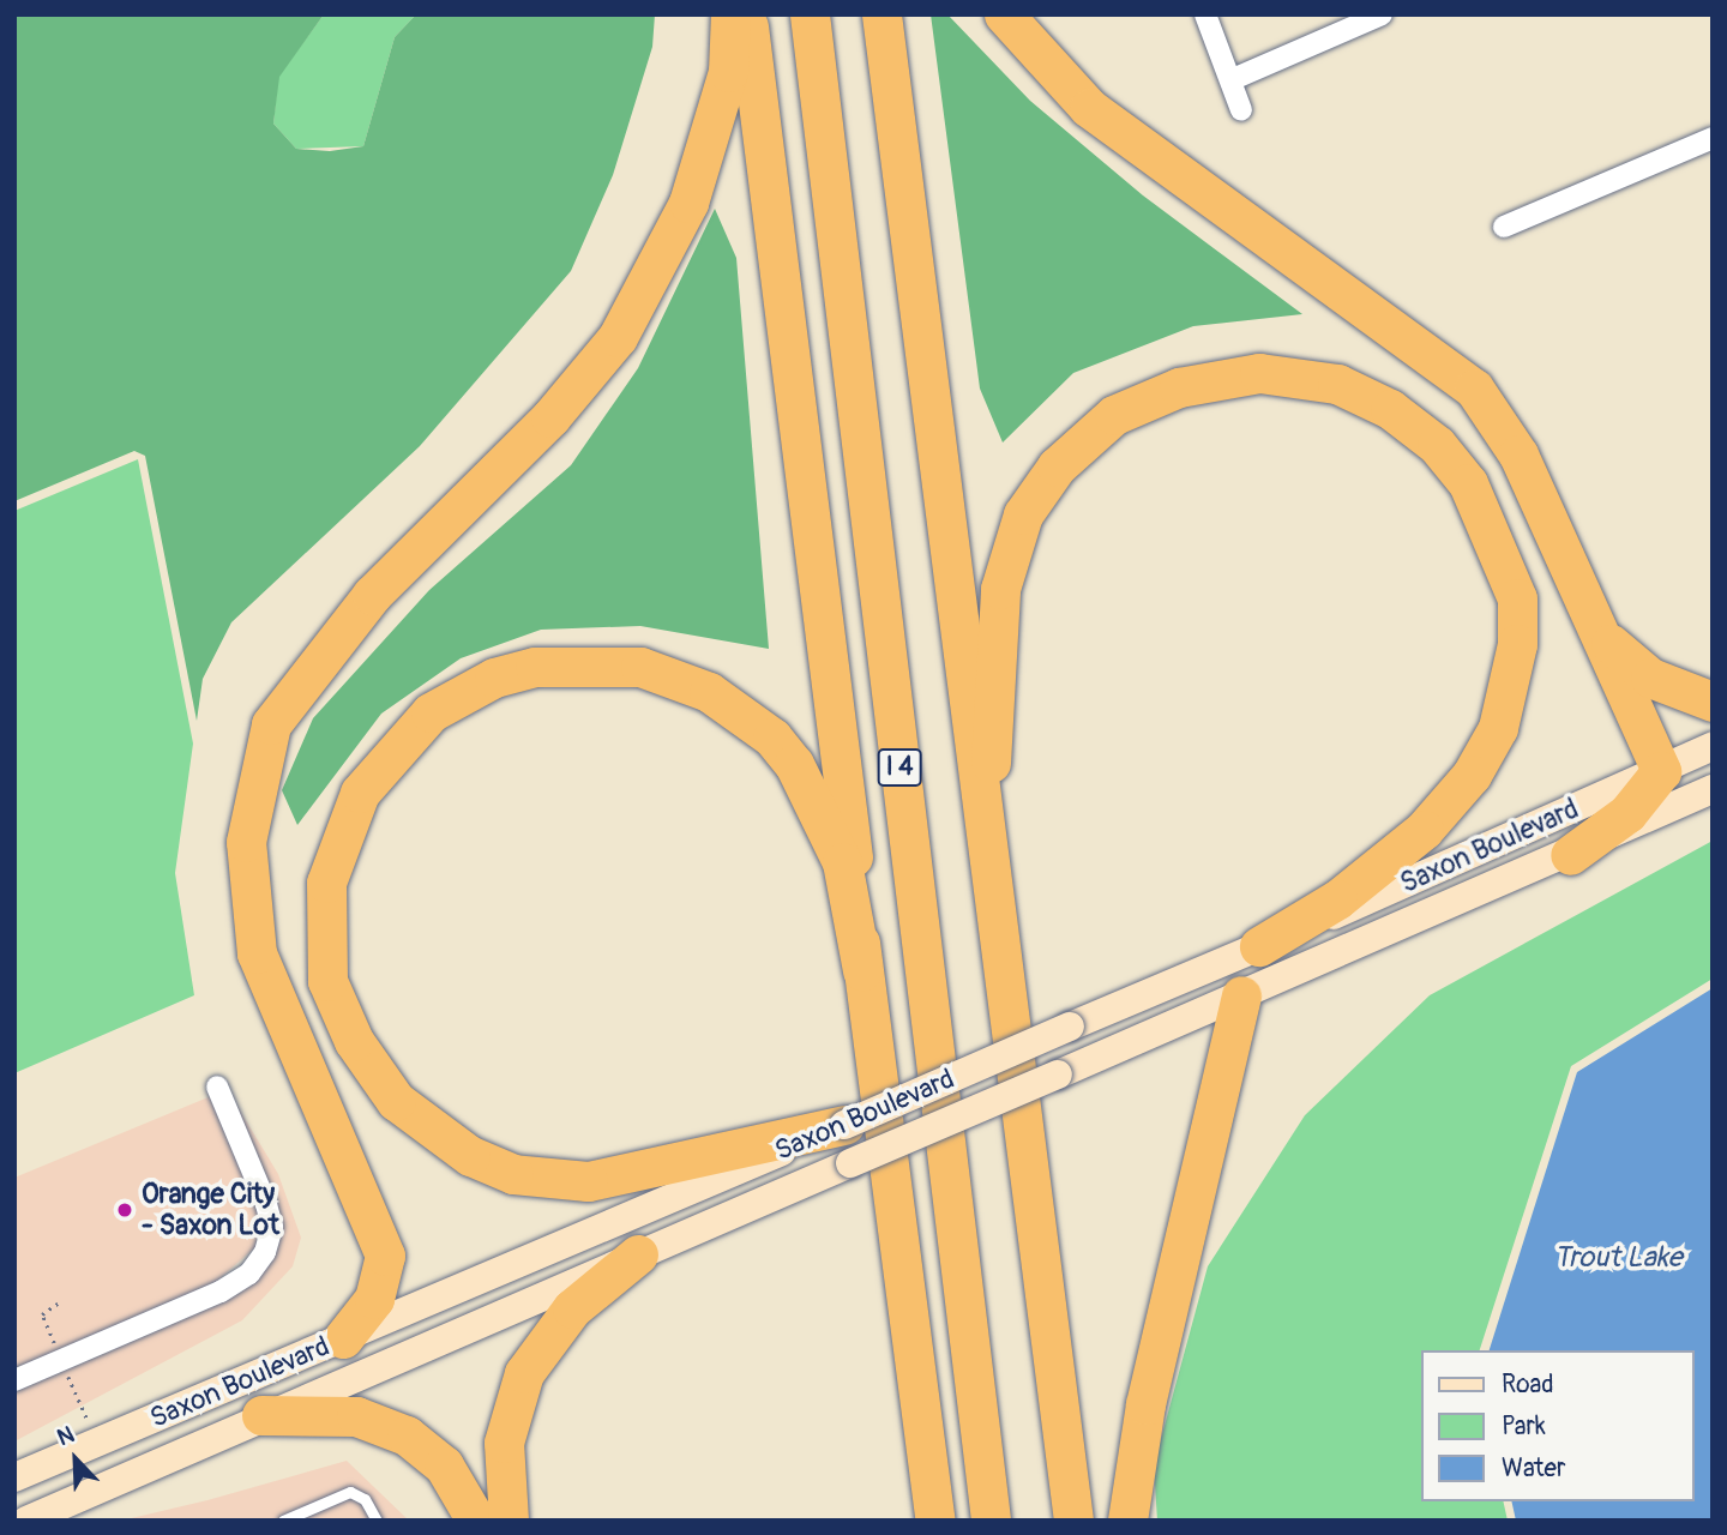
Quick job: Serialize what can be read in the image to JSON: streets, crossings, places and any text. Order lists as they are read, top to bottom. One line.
{"streets":{"highway":["I 4"],"main road":["Saxon Boulevard"]},"water":["Trout Lake"],"places":["Orange City - Saxon Lot"],"legend":["Road","Park","Water"],"north":"top left"}
